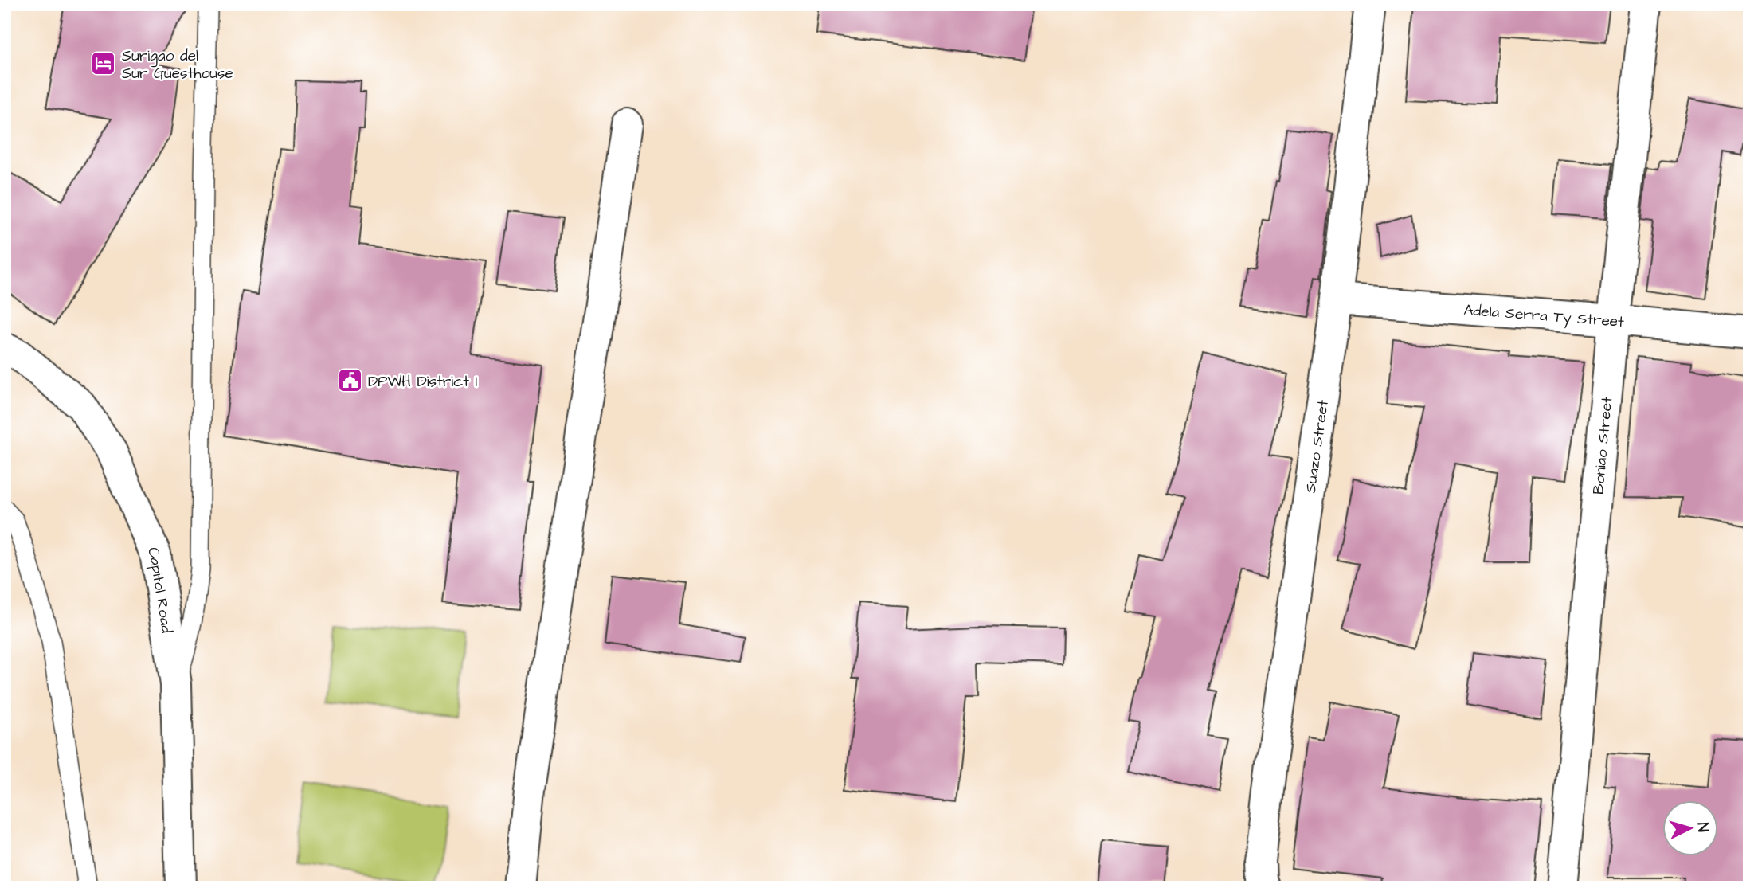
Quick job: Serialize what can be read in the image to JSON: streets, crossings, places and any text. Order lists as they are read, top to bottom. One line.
{"streets":{"street":["Adela Serra Ty Street","Boniao Street","Suazo Street","Capitol Road"]},"crossings":[["Adela Serra Ty Street","Boniao Street"],["Adela Serra Ty Street","Suazo Street"]],"places":{"hotel":["Surigao del Sur Guesthouse"],"public building":["DPWH District I"]},"north":"right"}
